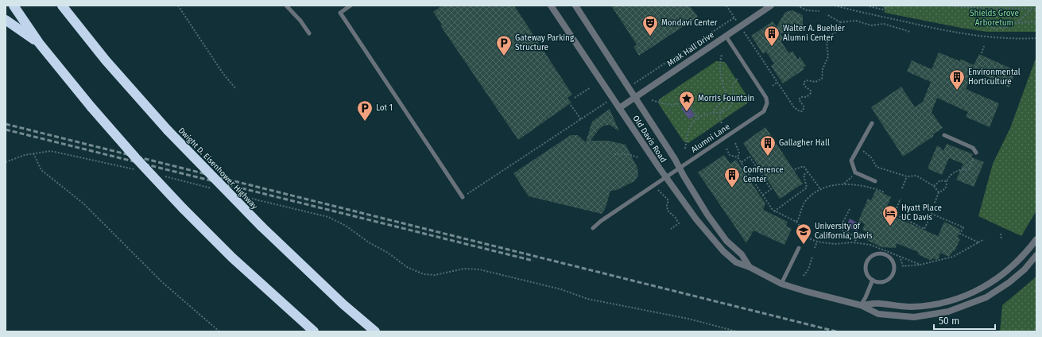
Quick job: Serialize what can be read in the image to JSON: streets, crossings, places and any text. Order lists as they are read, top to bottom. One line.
{"streets":{"highway":["Dwight D. Eisenhower Highway"],"street":["Mrak Hall Drive","Old Davis Road"],"lane":["Alumni Lane"]},"crossings":[["Mrak Hall Drive","Alumni Lane"],["Mrak Hall Drive","Old Davis Road"],["Alumni Lane","Old Davis Road"]],"parks":["Shields Grove Arboretum"],"places":{"theatre":["Mondavi Center"],"building":["Walter A. Buehler Alumni Center","Environmental Horticulture","Gallagher Hall","Conference Center"],"parking":["Gateway Parking Structure","Lot 1"],"place":["Morris Fountain"],"hotel":["Hyatt Place UC Davis"],"school or university":["University of California, Davis"]},"scale_bar":"50 m"}
